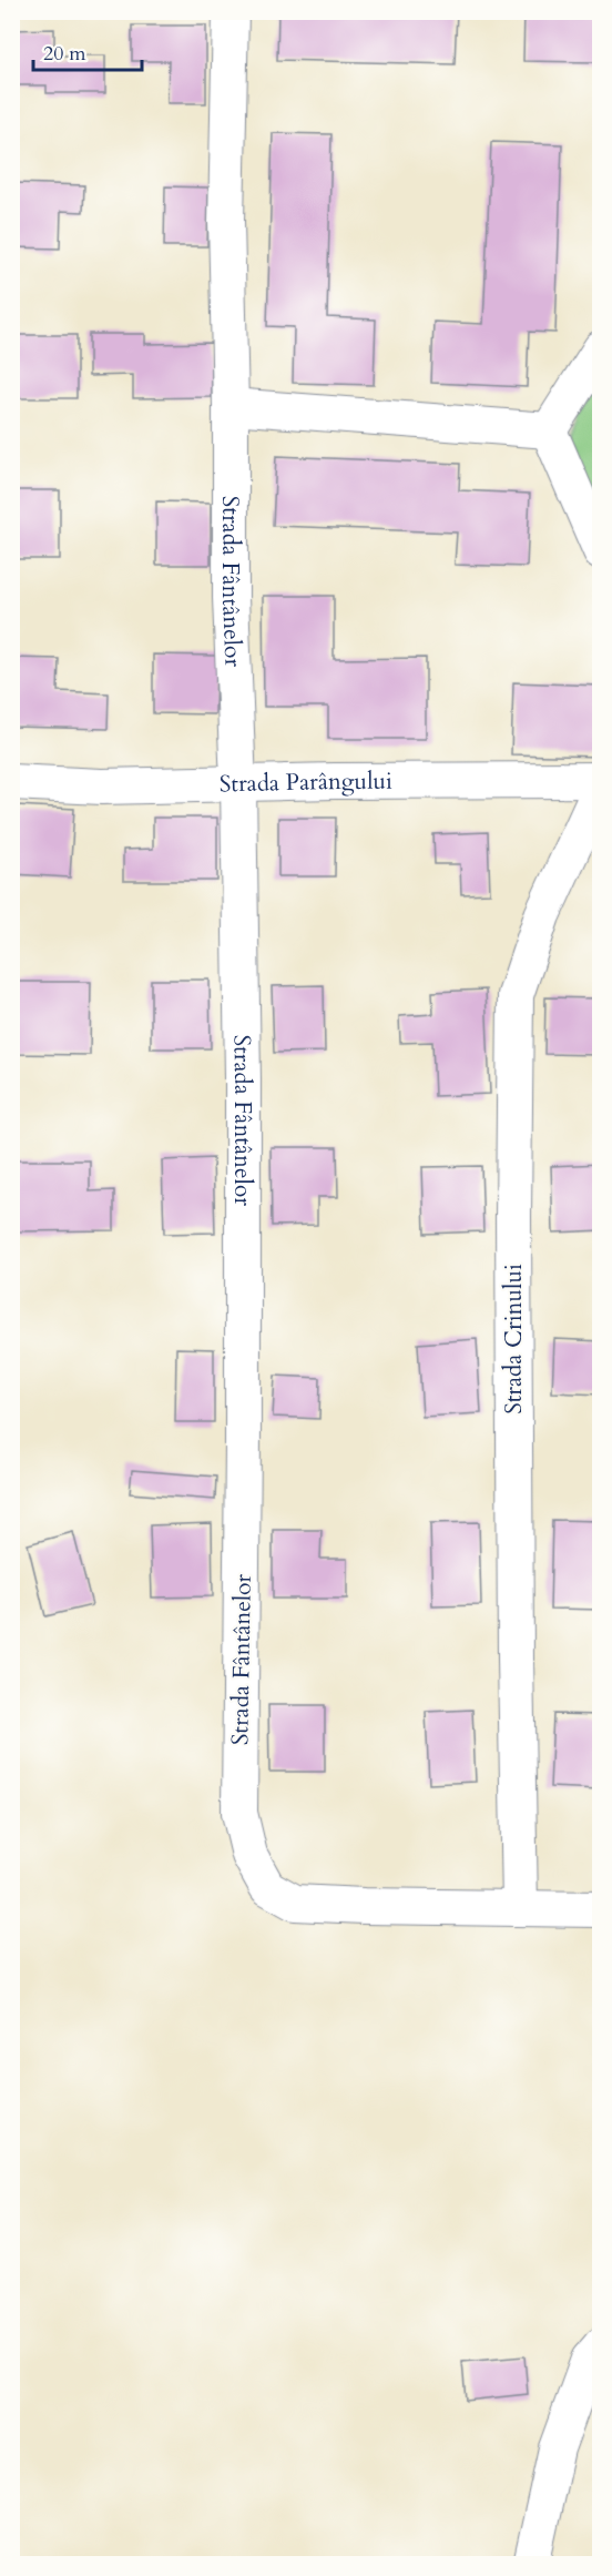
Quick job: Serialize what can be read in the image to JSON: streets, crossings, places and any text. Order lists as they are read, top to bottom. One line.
{"streets":{"street":["Strada Fântânelor","Strada Parângului","Strada Crinului"]},"crossings":[["Strada Fântânelor","Strada Parângului"],["Strada Fântânelor","Strada Crinului"]],"scale_bar":"20 m"}
